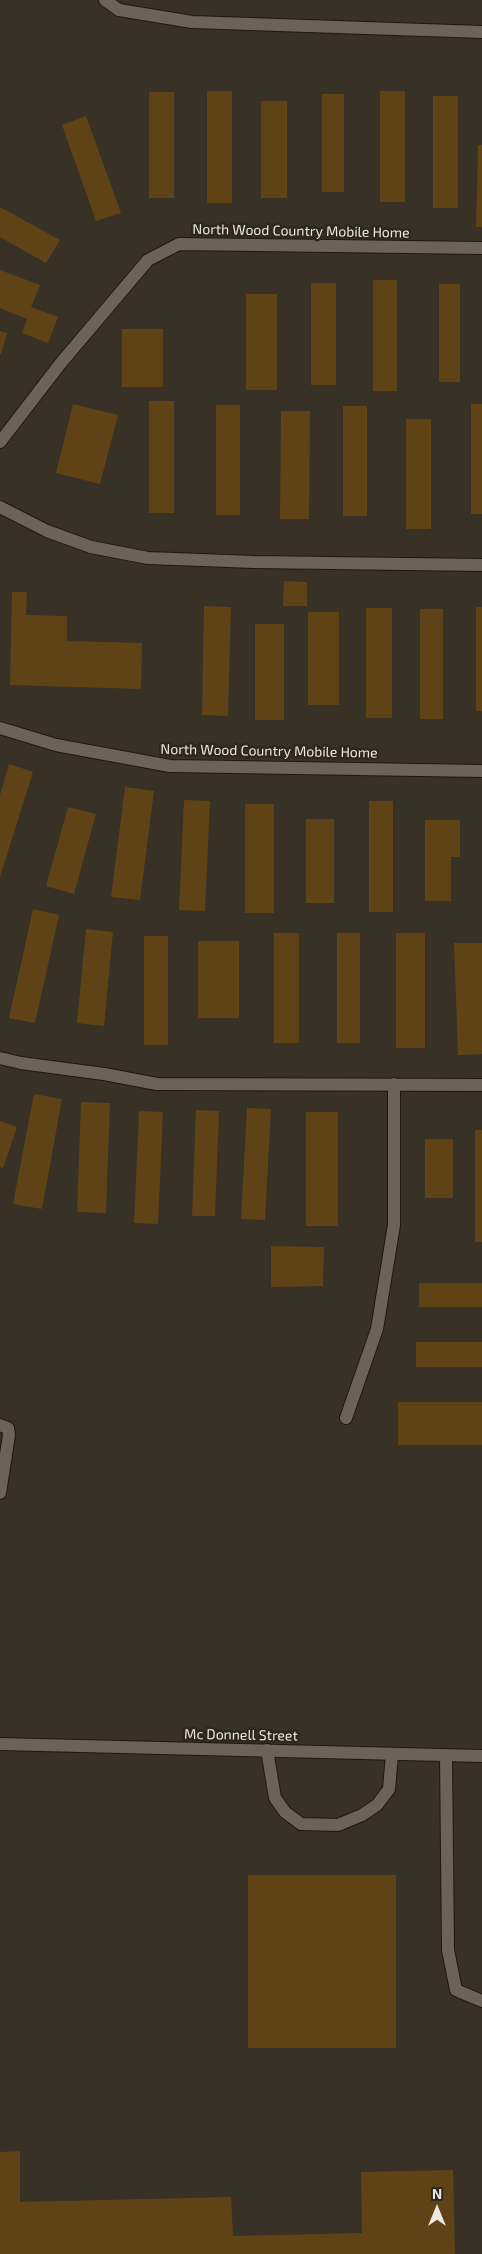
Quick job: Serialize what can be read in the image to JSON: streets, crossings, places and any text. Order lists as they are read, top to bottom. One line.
{"streets":{"street":["North Wood Country Mobile Home","Mc Donnell Street"]},"north":"top"}
